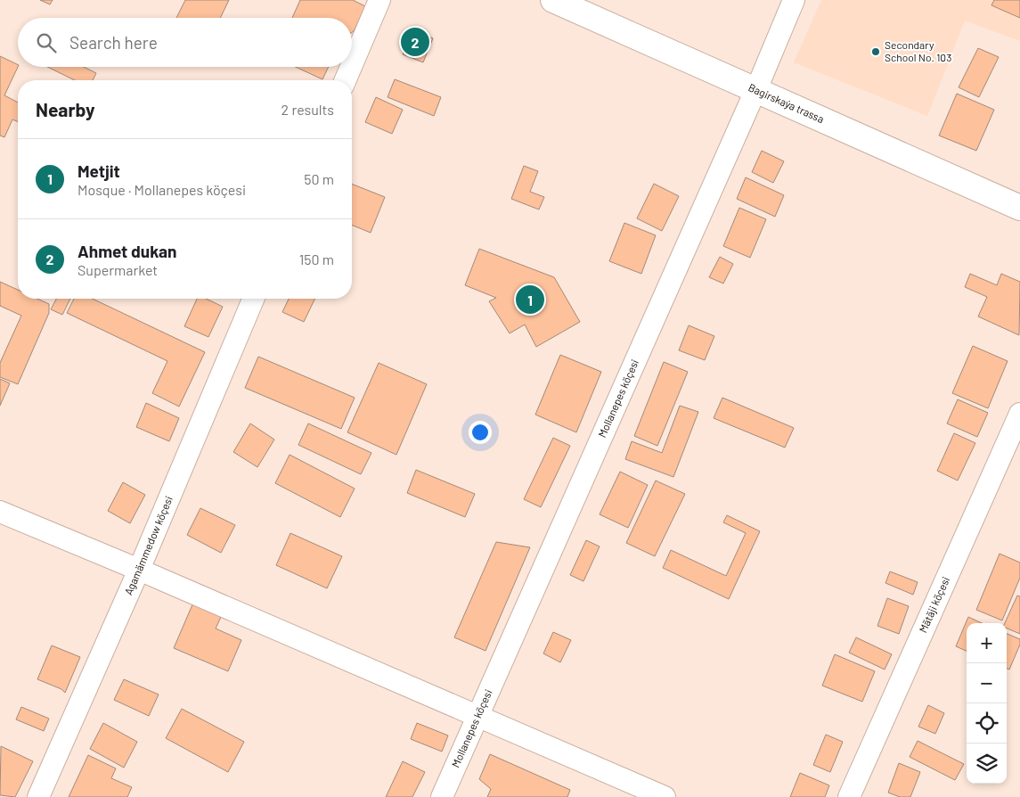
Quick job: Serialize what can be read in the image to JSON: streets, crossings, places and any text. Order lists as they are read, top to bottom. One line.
{"streets":{"street":["Bagirskaýa trassa","Mollanepes köçesi","Agamämmedow köçesi","Mätäji köçesi"]},"crossings":[["Bagirskaýa trassa","Mollanepes köçesi"]],"places":["Secondary School No. 103"],"page":{"search":"Search here","pins":["2","1"],"heading":["Nearby","2 results"],"list":[{"mark":"1","name":"Metjit","note":"Mosque · Mollanepes köçesi","value":"50 m"},{"mark":"2","name":"Ahmet dukan","note":"Supermarket","value":"150 m"}],"map_buttons":["+","−"]}}
